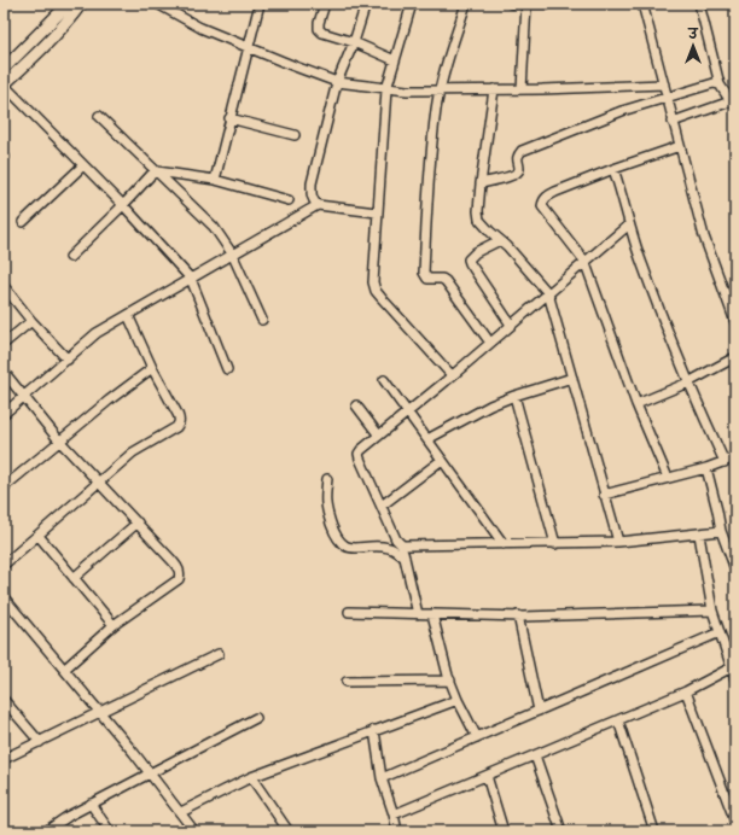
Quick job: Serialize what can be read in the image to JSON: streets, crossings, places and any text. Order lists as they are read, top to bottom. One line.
{"north":"top"}
